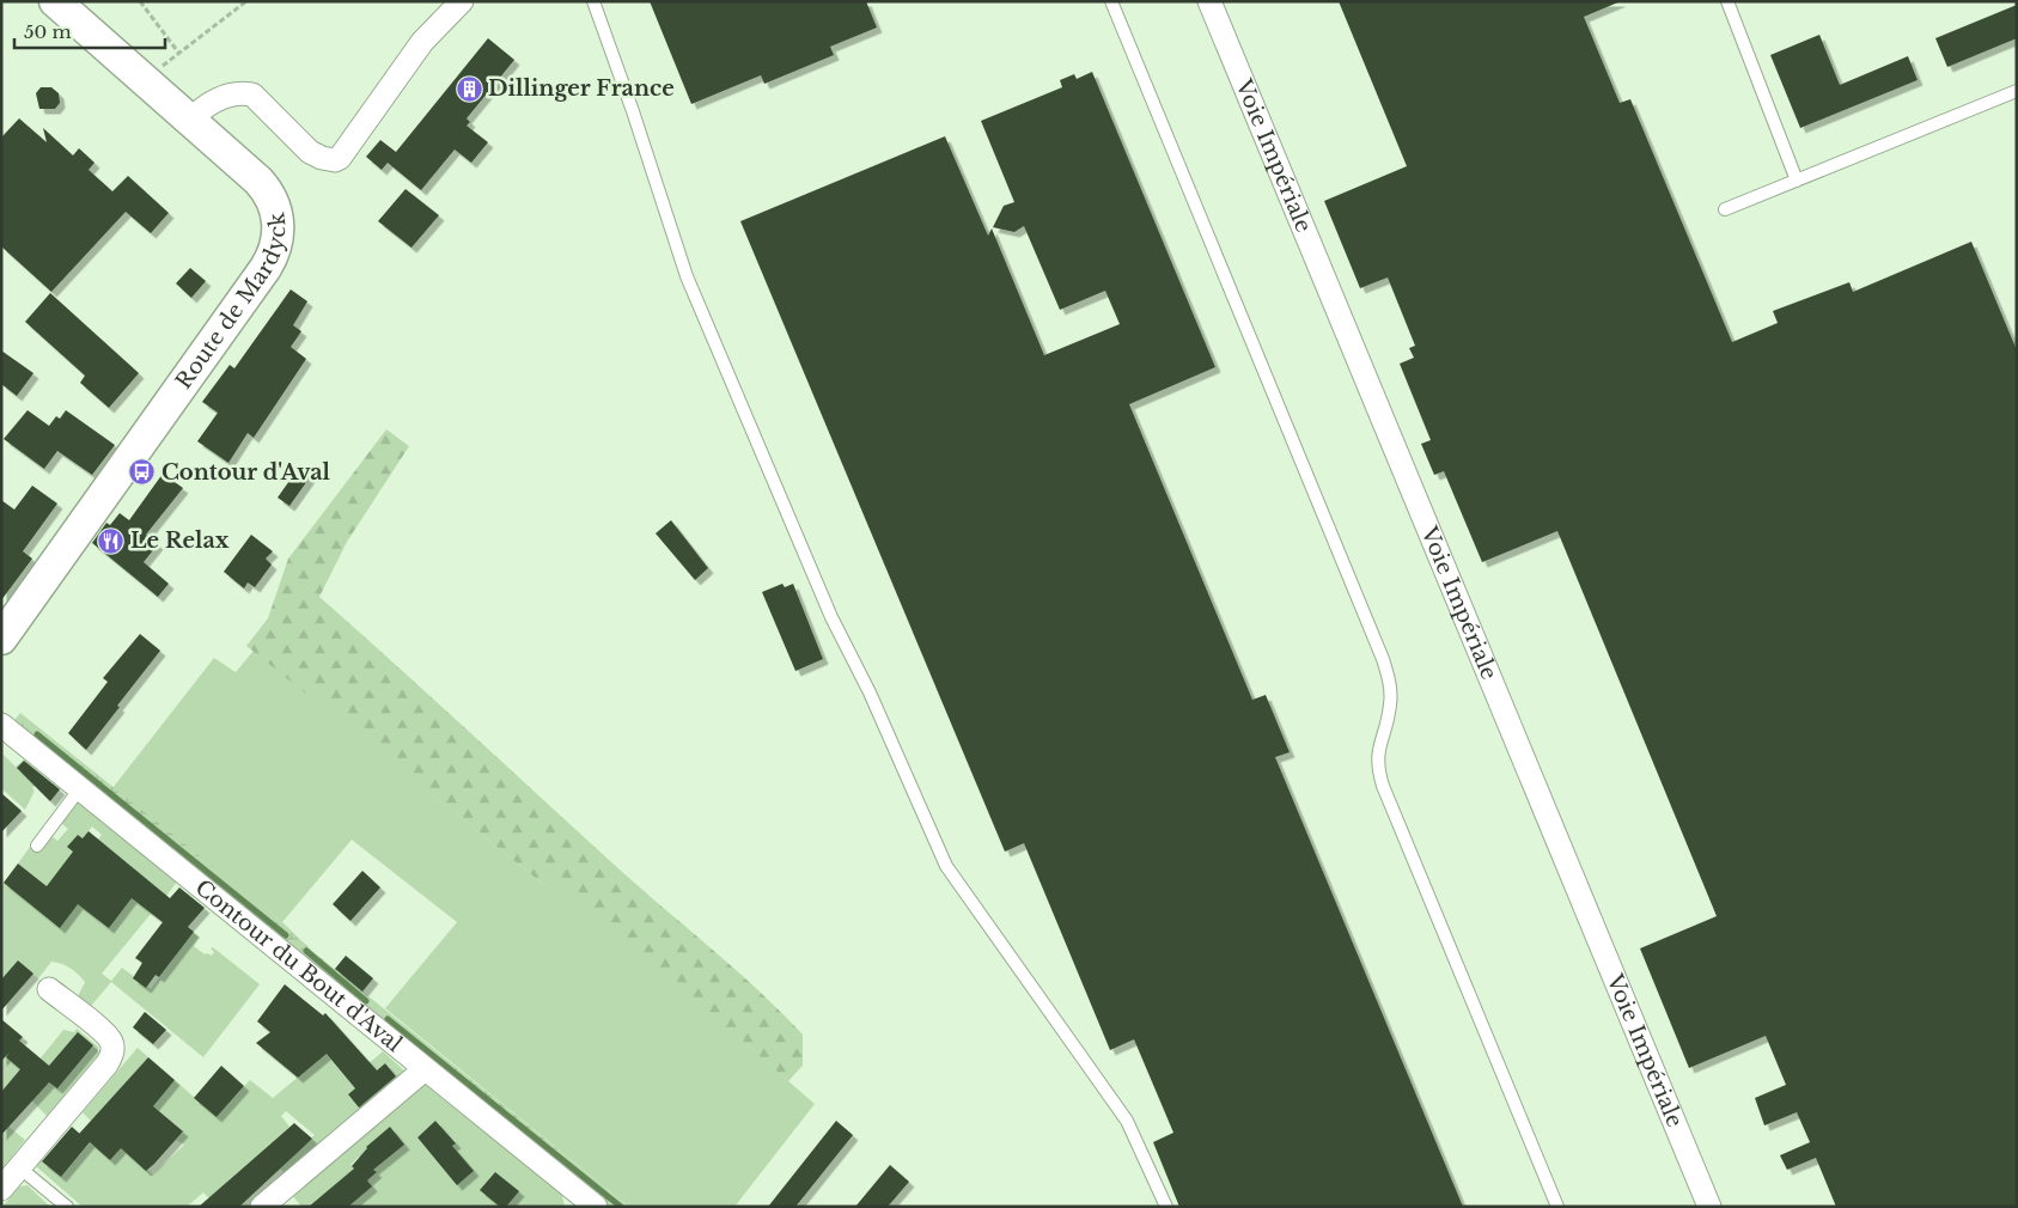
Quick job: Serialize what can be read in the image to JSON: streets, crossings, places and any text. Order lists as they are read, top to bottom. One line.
{"streets":{"main road":["Route de Mardyck"],"street":["Voie Impériale","Contour du Bout d'Aval"]},"places":{"building":["Dillinger France"],"bus stop":["Contour d'Aval"],"restaurant":["Le Relax"]},"scale_bar":"50 m"}
